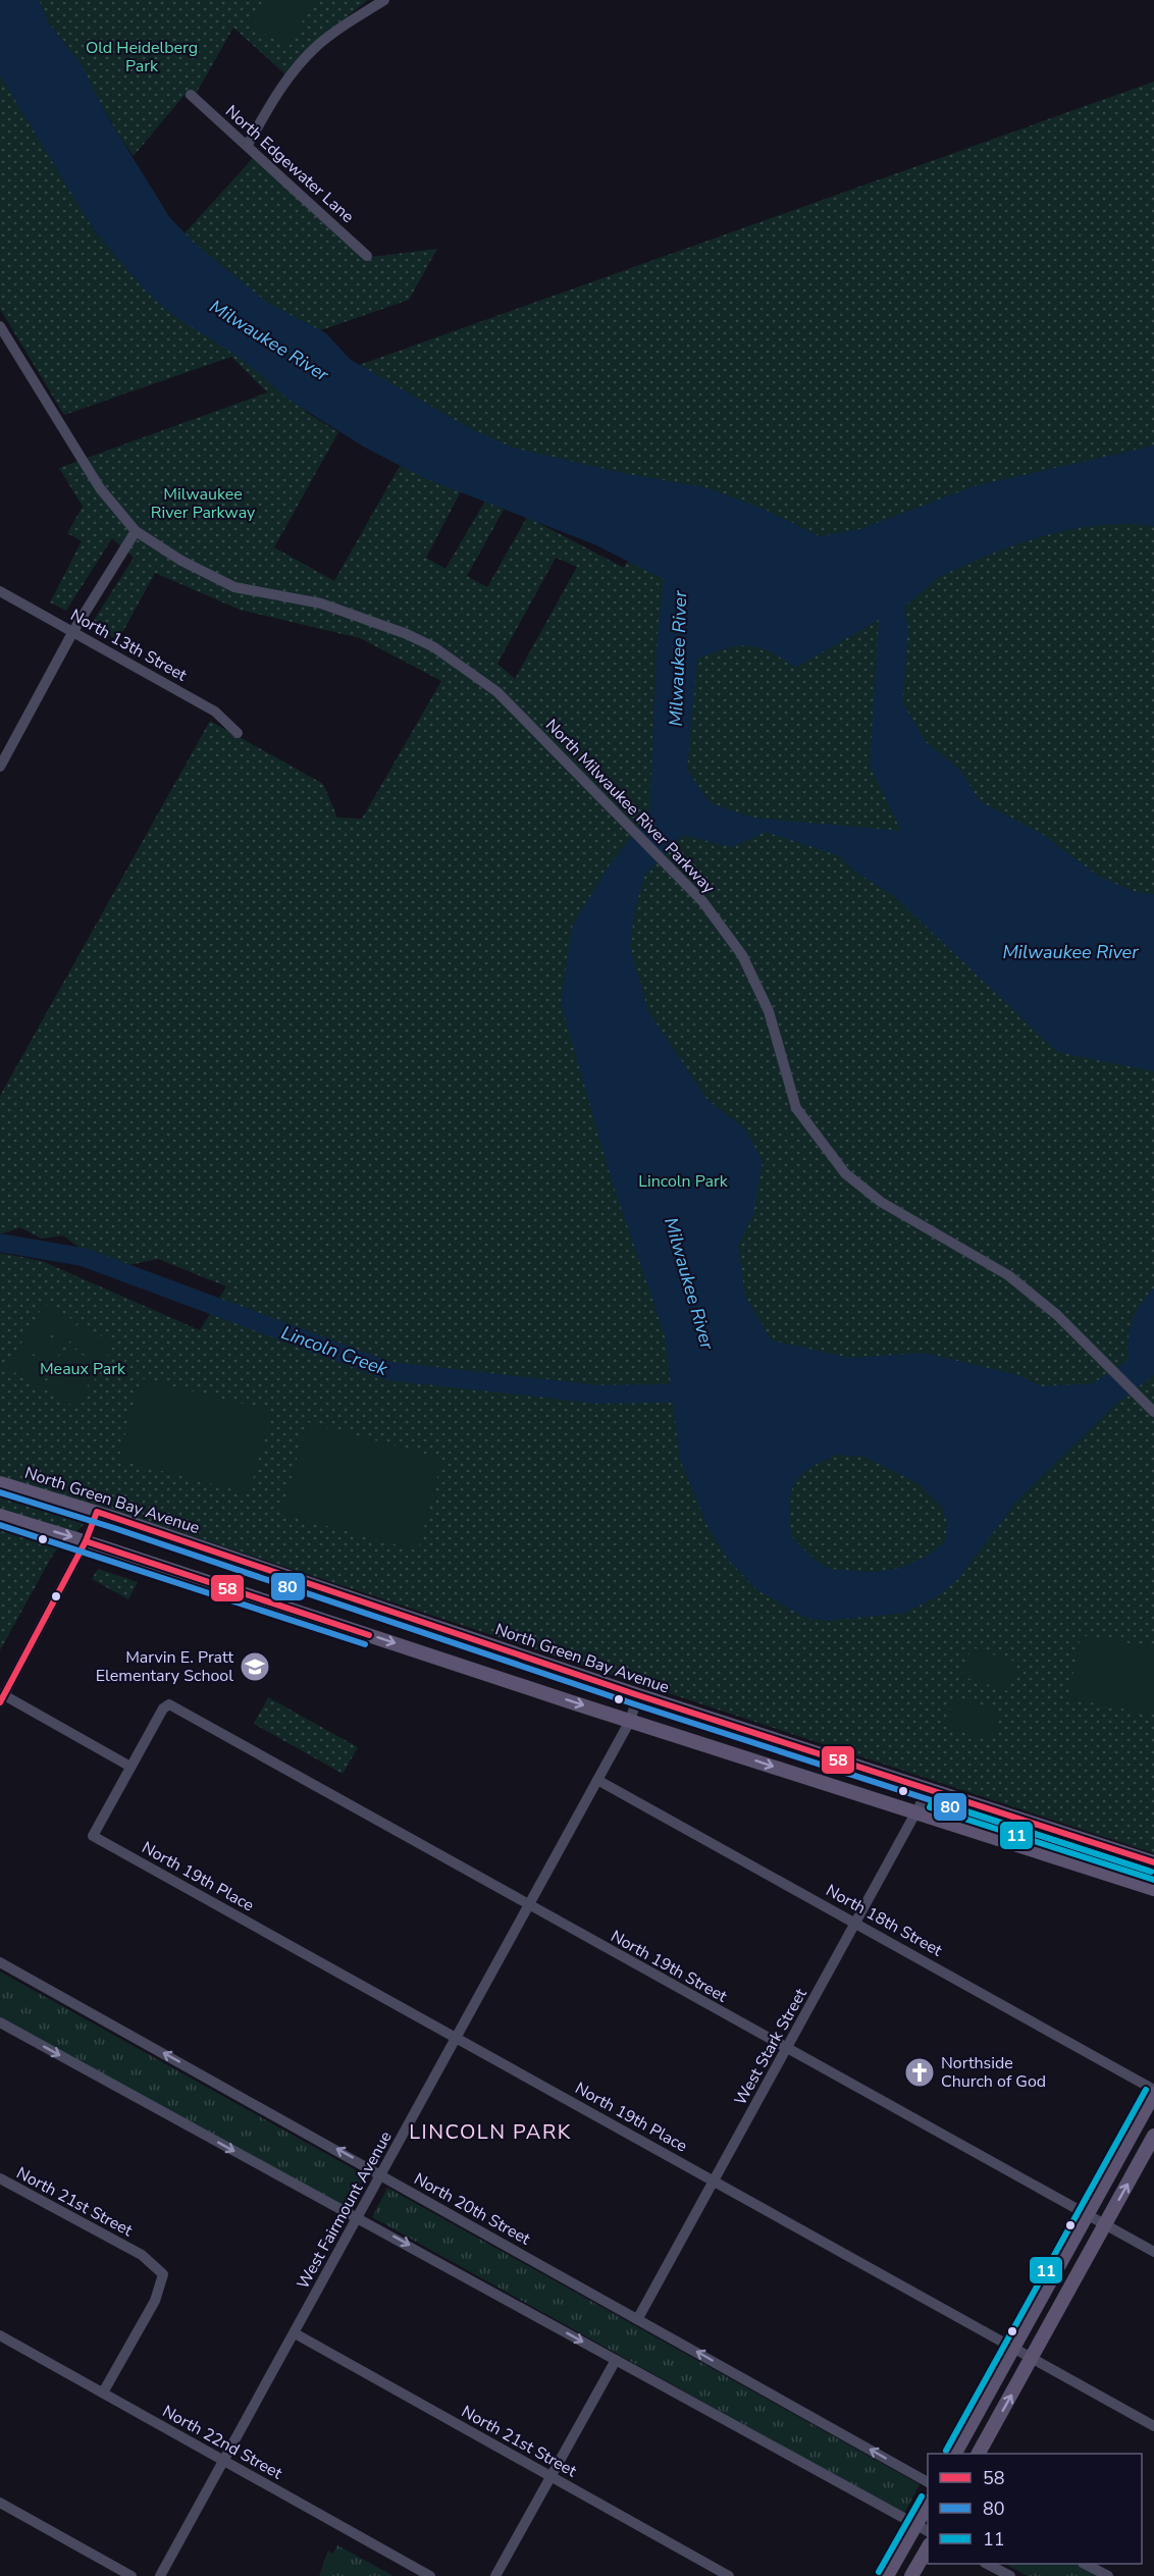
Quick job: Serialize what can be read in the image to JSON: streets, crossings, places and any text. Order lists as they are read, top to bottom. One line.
{"streets":{"main road":["North Green Bay Avenue"],"street":["North Edgewater Lane","North 13th Street","North Milwaukee River Parkway","North 19th Place","North 18th Street","North 19th Street","West Stark Street","North 21st Street","North 20th Street","West Fairmount Avenue","North 22nd Street"]},"crossings":[["North Green Bay Avenue","West Stark Street"],["North Green Bay Avenue","West Fairmount Avenue"],["North 19th Place","North 19th Street"],["North 19th Place","West Stark Street"],["North 19th Place","West Fairmount Avenue"],["North 18th Street","West Stark Street"],["North 18th Street","West Fairmount Avenue"],["North 19th Street","West Stark Street"],["North 19th Street","West Fairmount Avenue"],["West Stark Street","North 20th Street"],["North 21st Street","West Fairmount Avenue"],["North 21st Street","North 22nd Street"],["North 20th Street","West Fairmount Avenue"],["West Fairmount Avenue","North 22nd Street"]],"districts":["LINCOLN PARK"],"water":["Milwaukee River","Lincoln Creek"],"parks":["Old Heidelberg Park","Milwaukee River Parkway","Lincoln Park","Meaux Park"],"places":{"school or university":["Marvin E. Pratt Elementary School"],"church":["Northside Church of God"]},"lines":["transit line 80","transit line 58","transit line 11"],"legend":["58","80","11"]}
